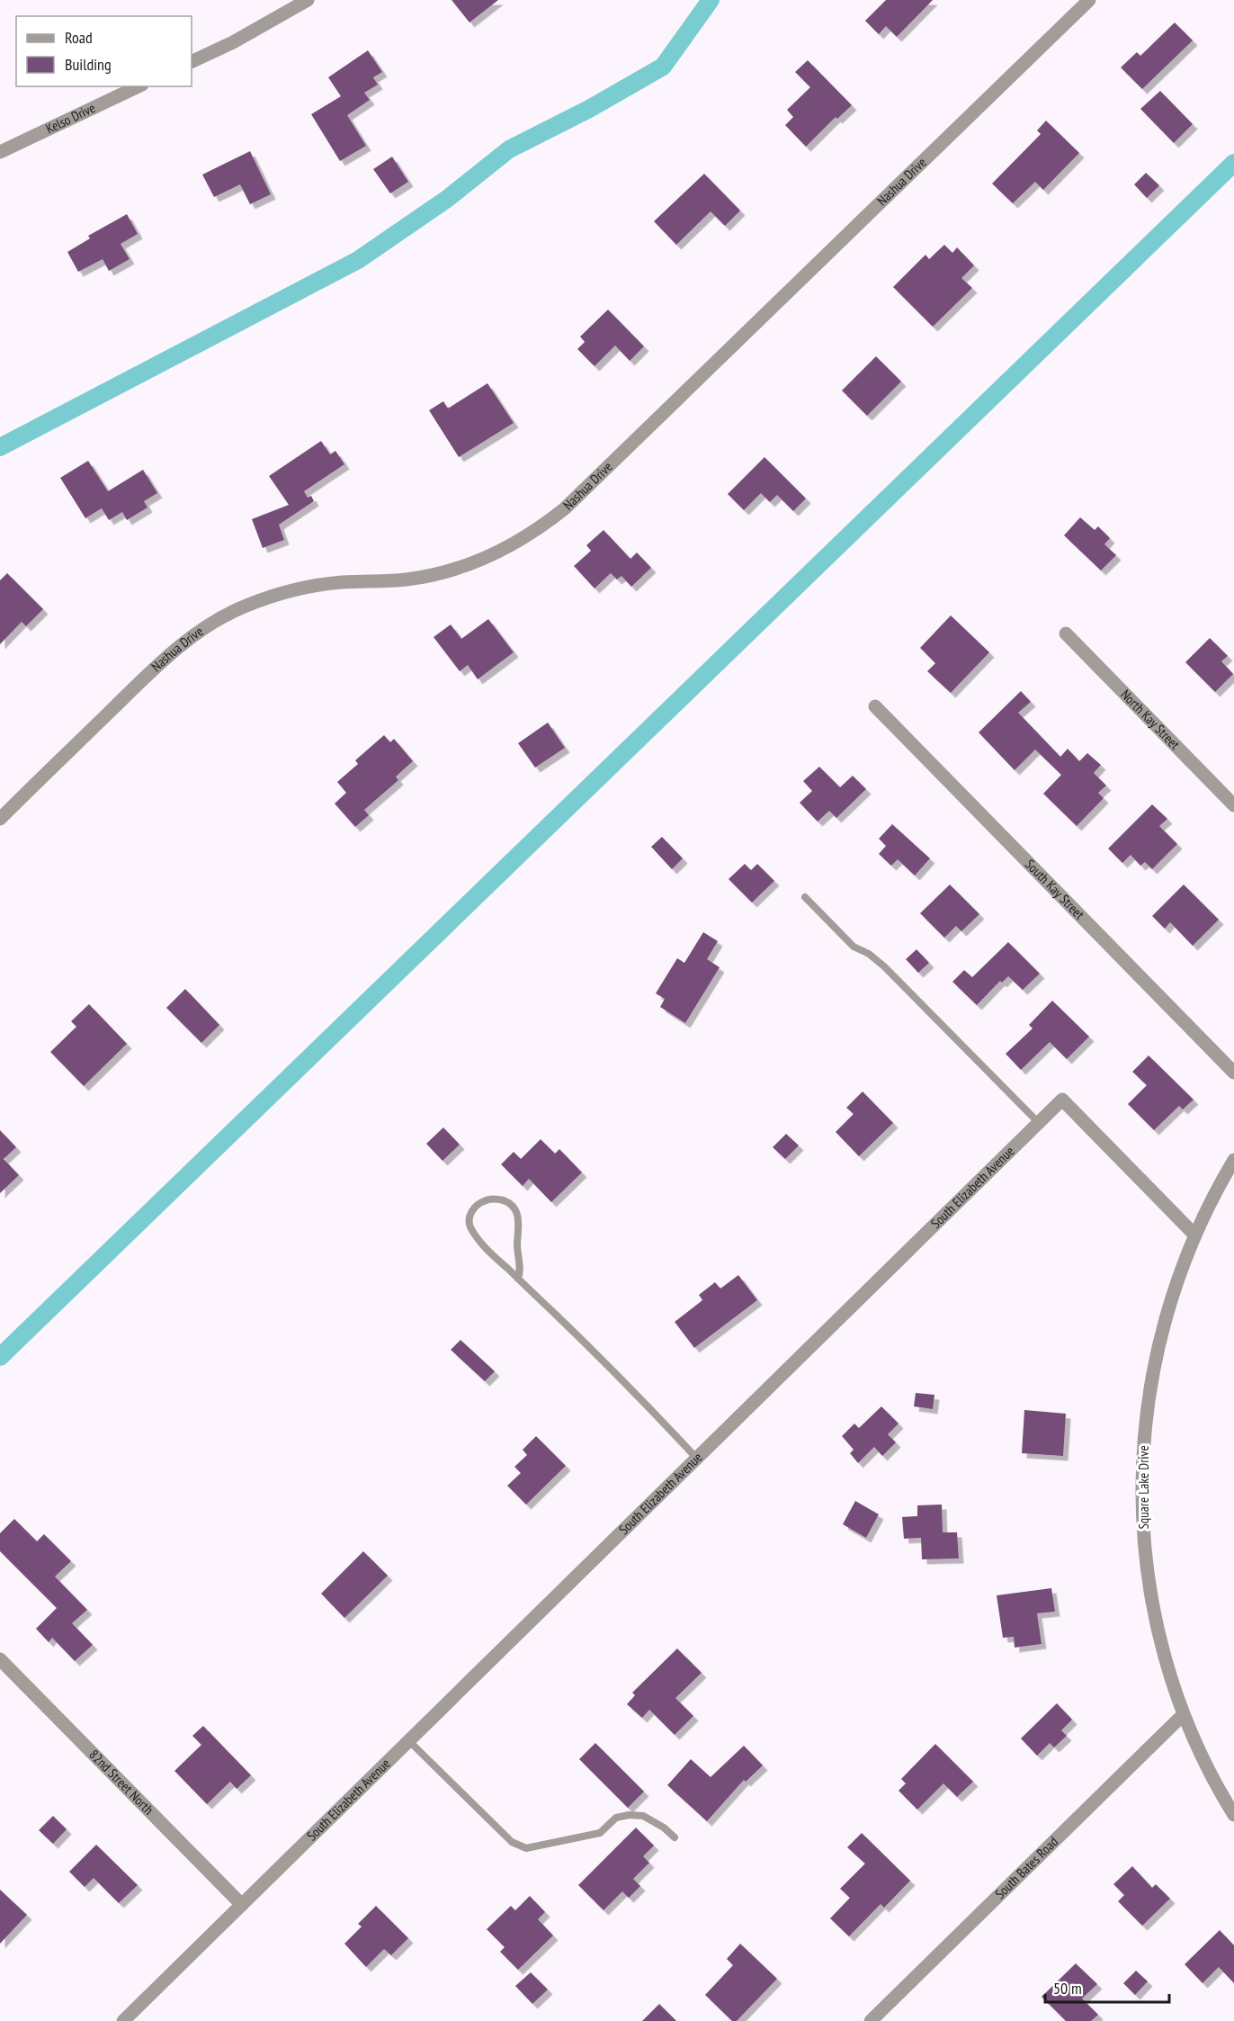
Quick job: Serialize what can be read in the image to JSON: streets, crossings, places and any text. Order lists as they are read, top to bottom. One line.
{"streets":{"street":["Kelso Drive","Nashua Drive","North Kay Street","South Kay Street","South Elizabeth Avenue","Square Lake Drive","82nd Street North","South Bates Road"]},"crossings":[["South Elizabeth Avenue","Square Lake Drive"],["South Elizabeth Avenue","82nd Street North"],["Square Lake Drive","South Bates Road"]],"legend":["Road","Building"],"scale_bar":"50 m"}
